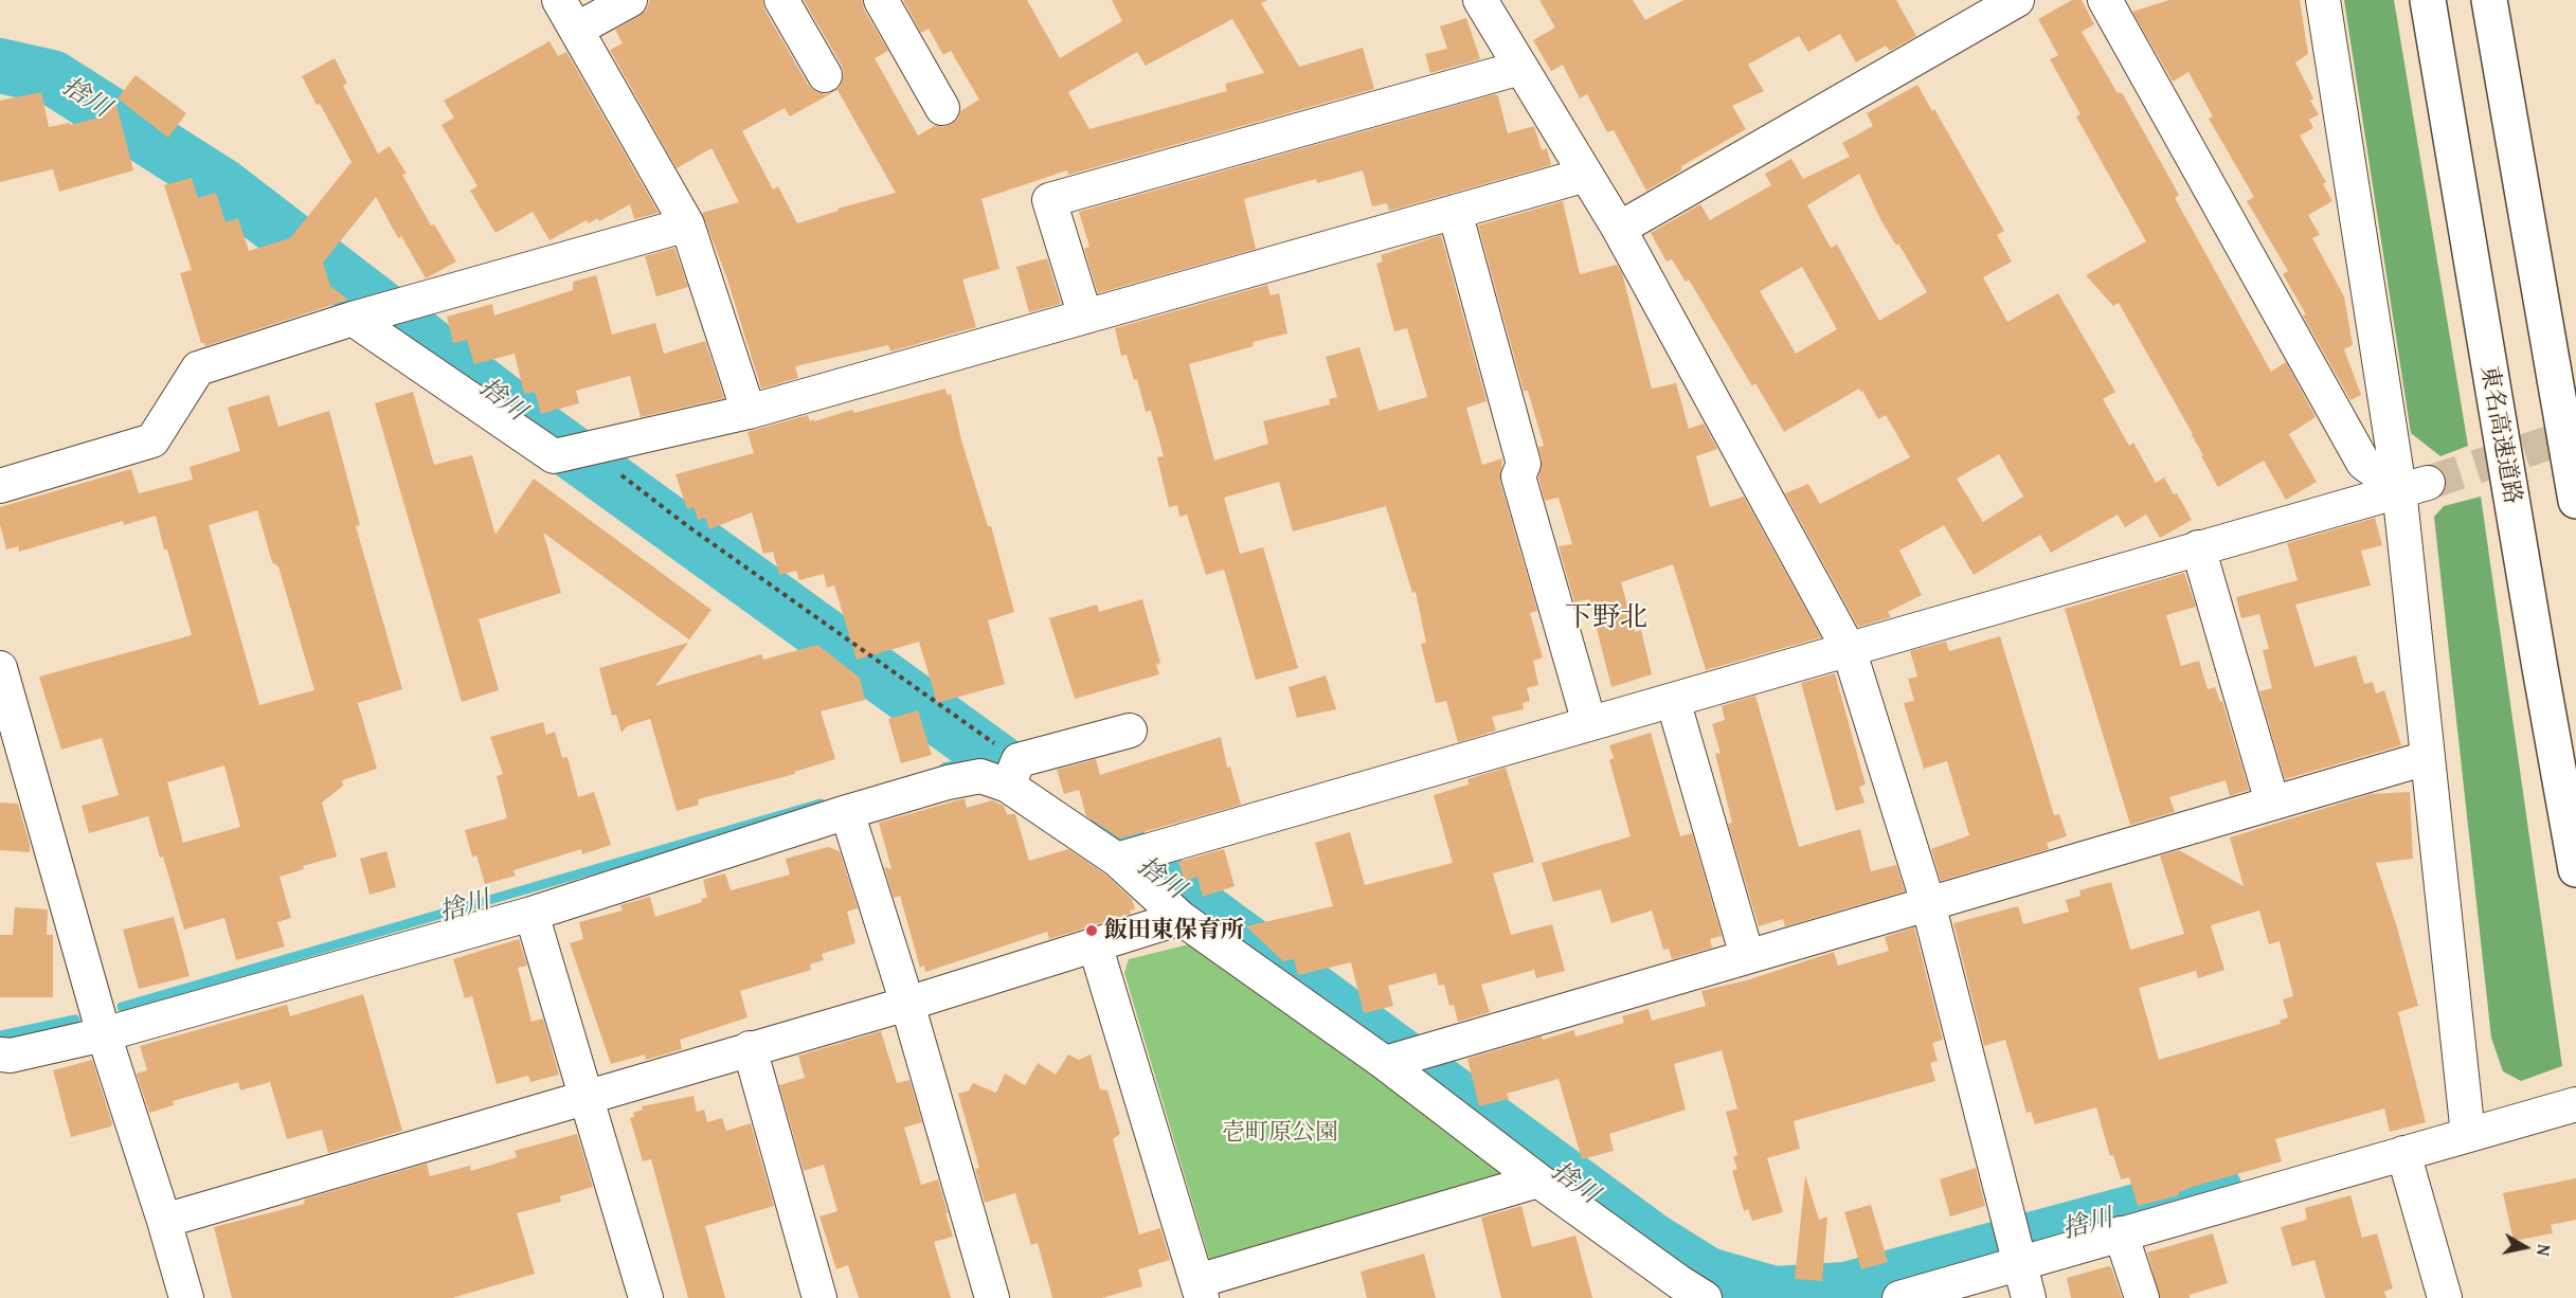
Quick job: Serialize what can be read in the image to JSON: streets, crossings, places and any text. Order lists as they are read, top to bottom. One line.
{"streets":{"highway":["東名高速道路"]},"districts":["下野北"],"water":["捨川"],"parks":["壱町原公園"],"places":["飯田東保育所"],"north":"right"}
